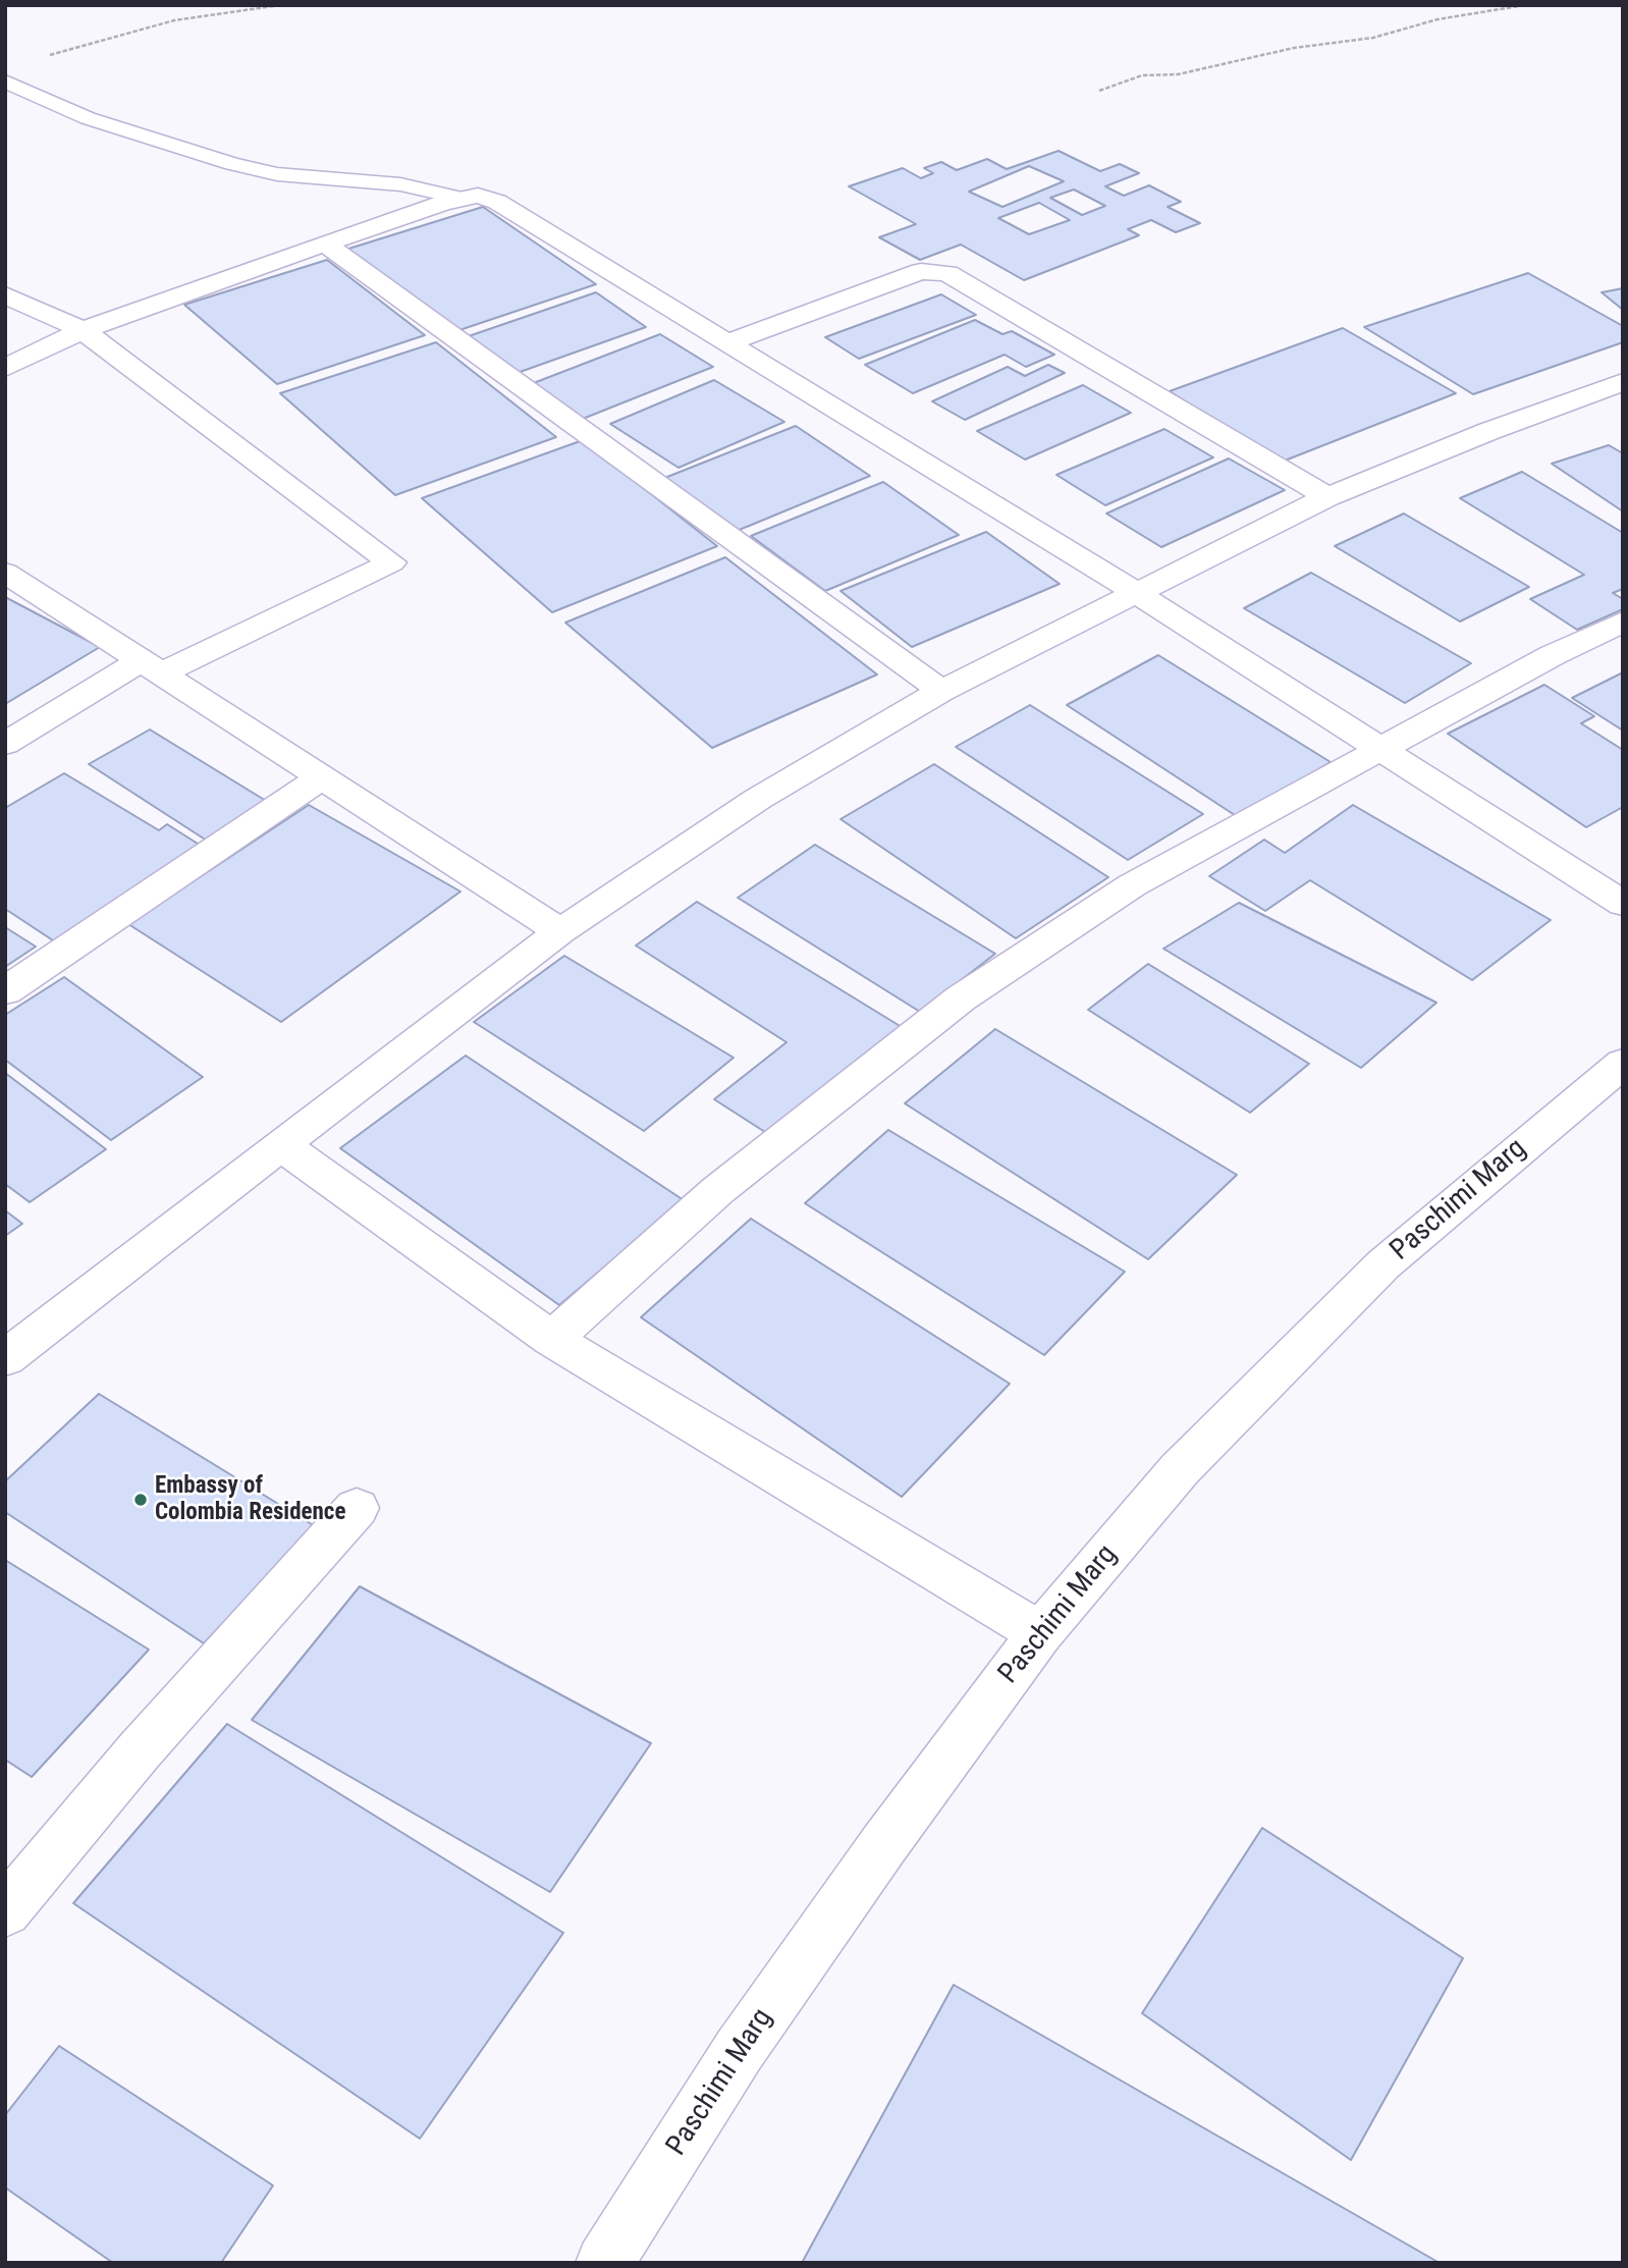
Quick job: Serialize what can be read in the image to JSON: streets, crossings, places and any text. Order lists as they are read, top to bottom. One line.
{"streets":{"street":["Paschimi Marg"]},"places":["Embassy of Colombia Residence"]}
